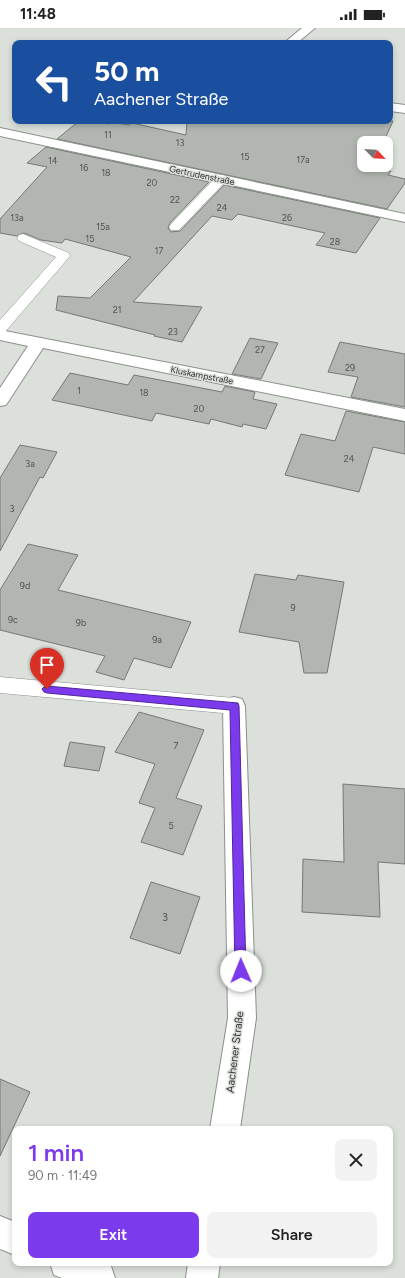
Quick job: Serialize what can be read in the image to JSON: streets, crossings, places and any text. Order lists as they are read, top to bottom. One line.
{"streets":{"street":["Gertrudenstraße","Kluskampstraße","Aachener Straße"]},"house_numbers":["11","13","15","17a","14","16","18","20","22","24","13a","26","15a","15","28","17","21","23","27","29","1","18","20","24","3a","3","9d","9","9c","9b","9a","7","5","3"],"north":"bottom right","page":{"status":"11:48","turn":["50 m","Aachener Straße"],"heading":["1 min","90 m · 11:49"],"buttons":["Exit","Share"]}}
